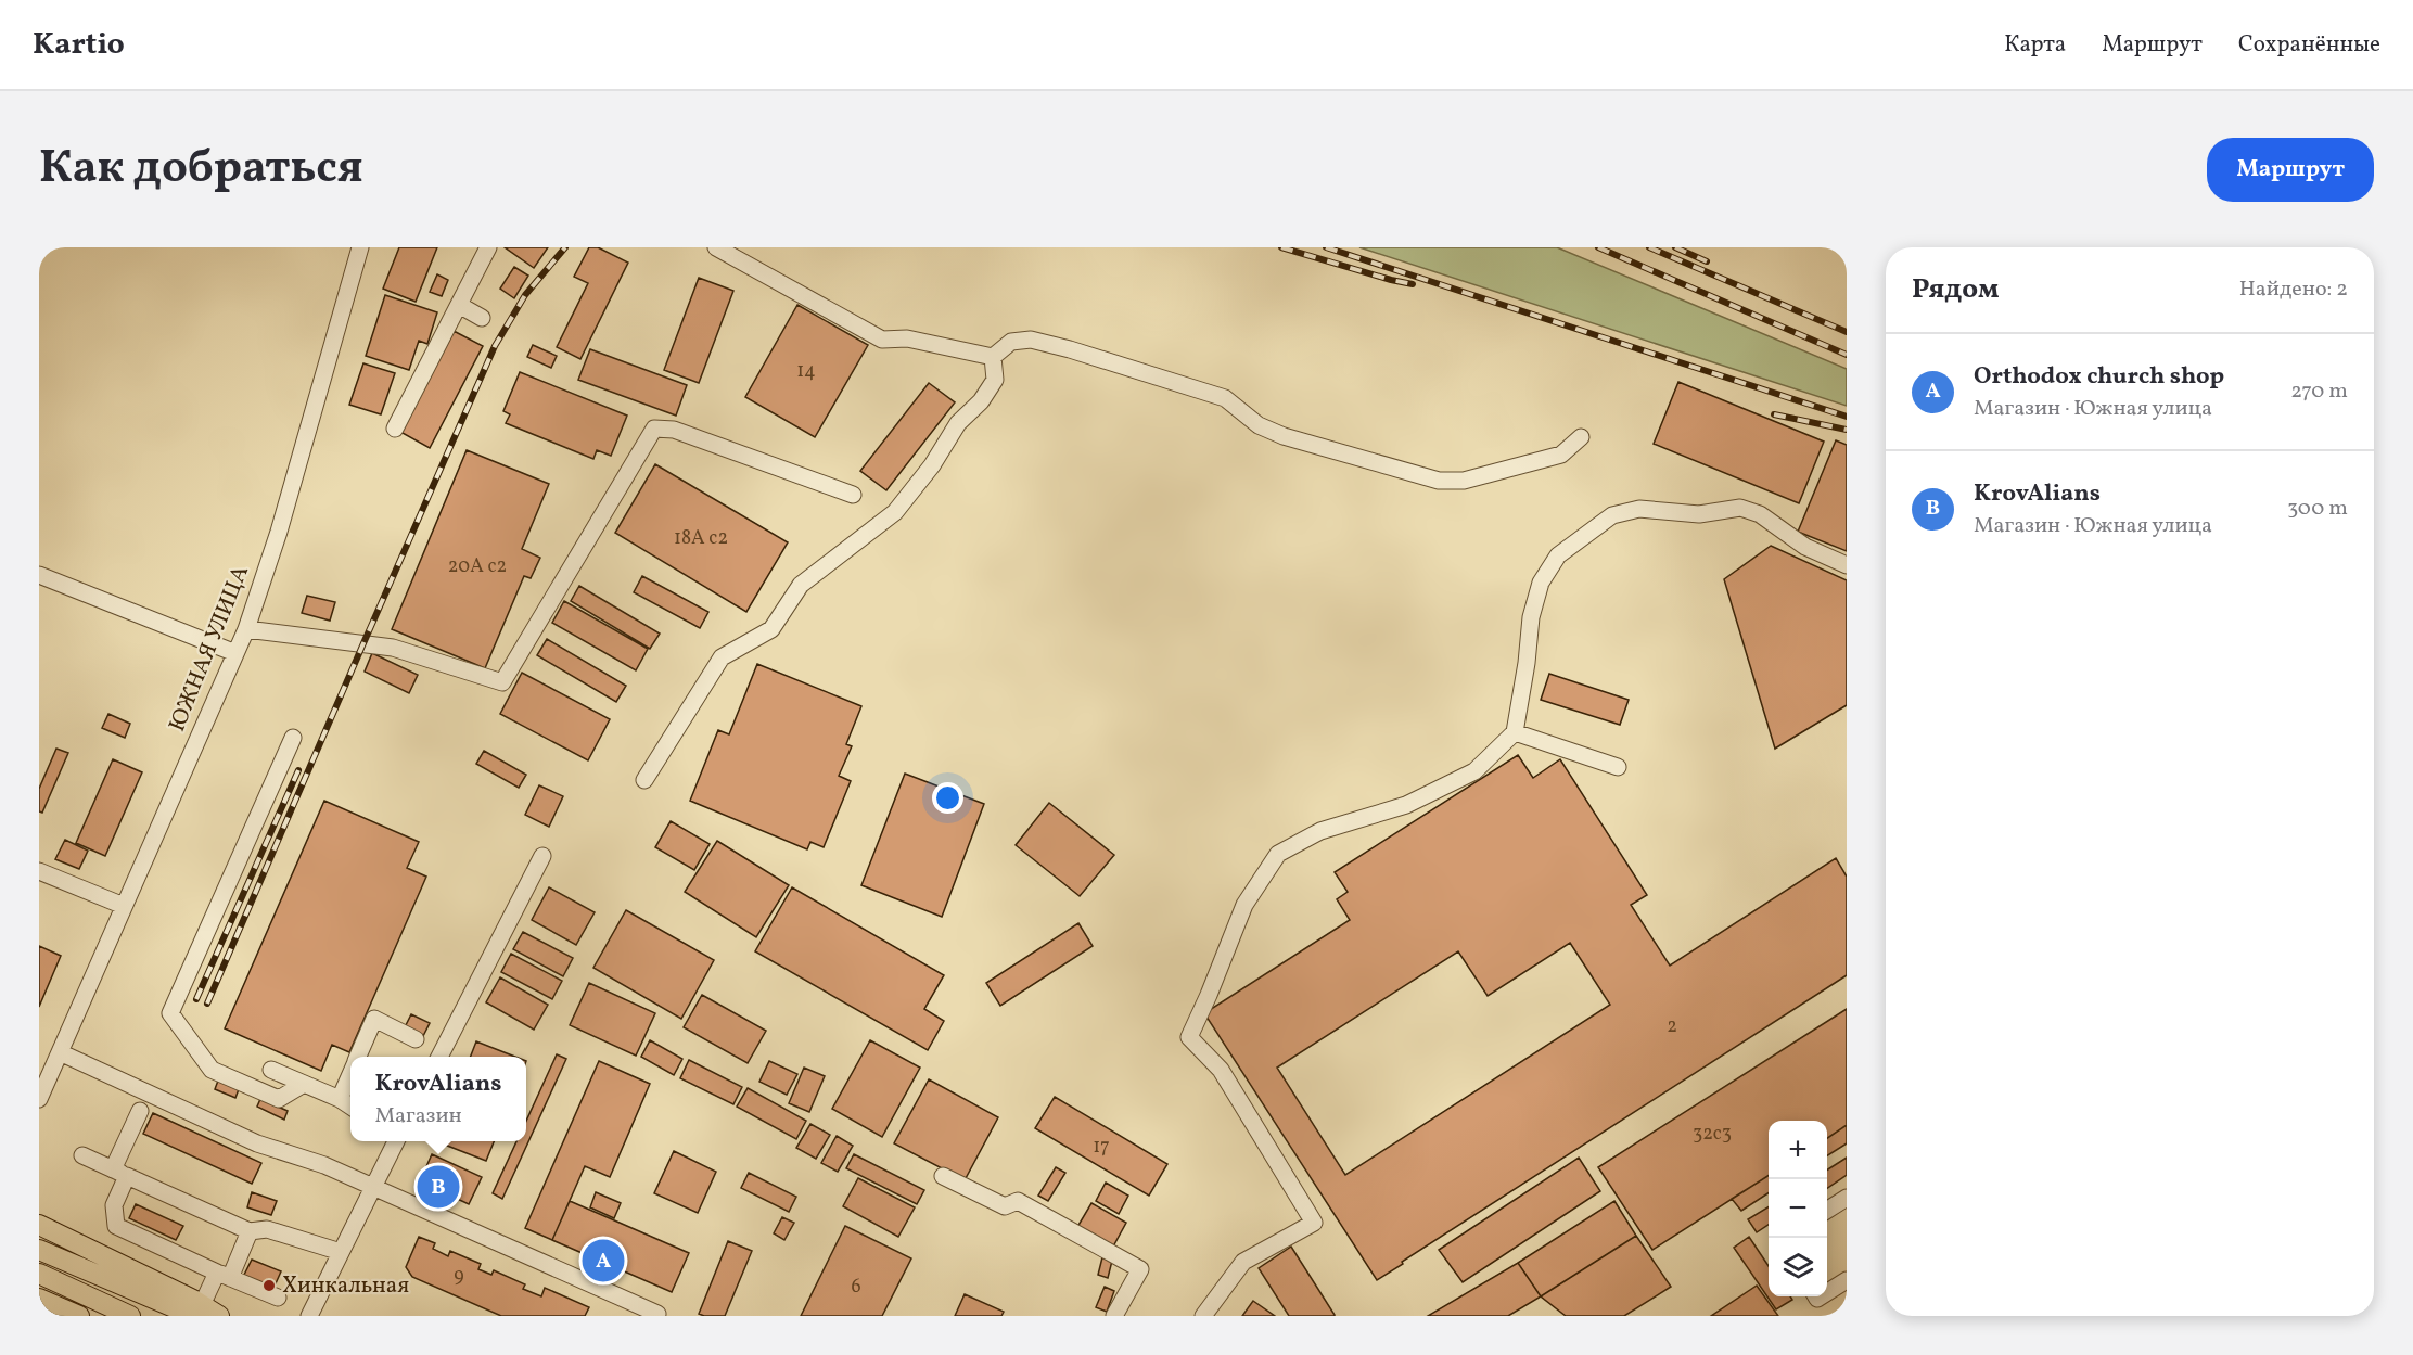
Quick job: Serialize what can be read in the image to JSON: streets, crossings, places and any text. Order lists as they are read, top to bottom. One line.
{"streets":{"street":["ЮЖНАЯ УЛИЦА"]},"places":["Хинкальная"],"house_numbers":["14","18А с2","20А с2","2","32с3","17","9","6"],"page":{"header":"Kartio","nav":["Карта","Маршрут","Сохранённые"],"title":"Как добраться","buttons":"Маршрут","heading":["Рядом","Найдено: 2"],"list":[{"mark":"A","name":"Orthodox church shop","note":"Магазин · Южная улица","value":"270 m"},{"mark":"B","name":"KrovAlians","note":"Магазин · Южная улица","value":"300 m"}],"popup":["KrovAlians","Магазин"],"map_buttons":["+","−"],"pins":["B","A"]}}
